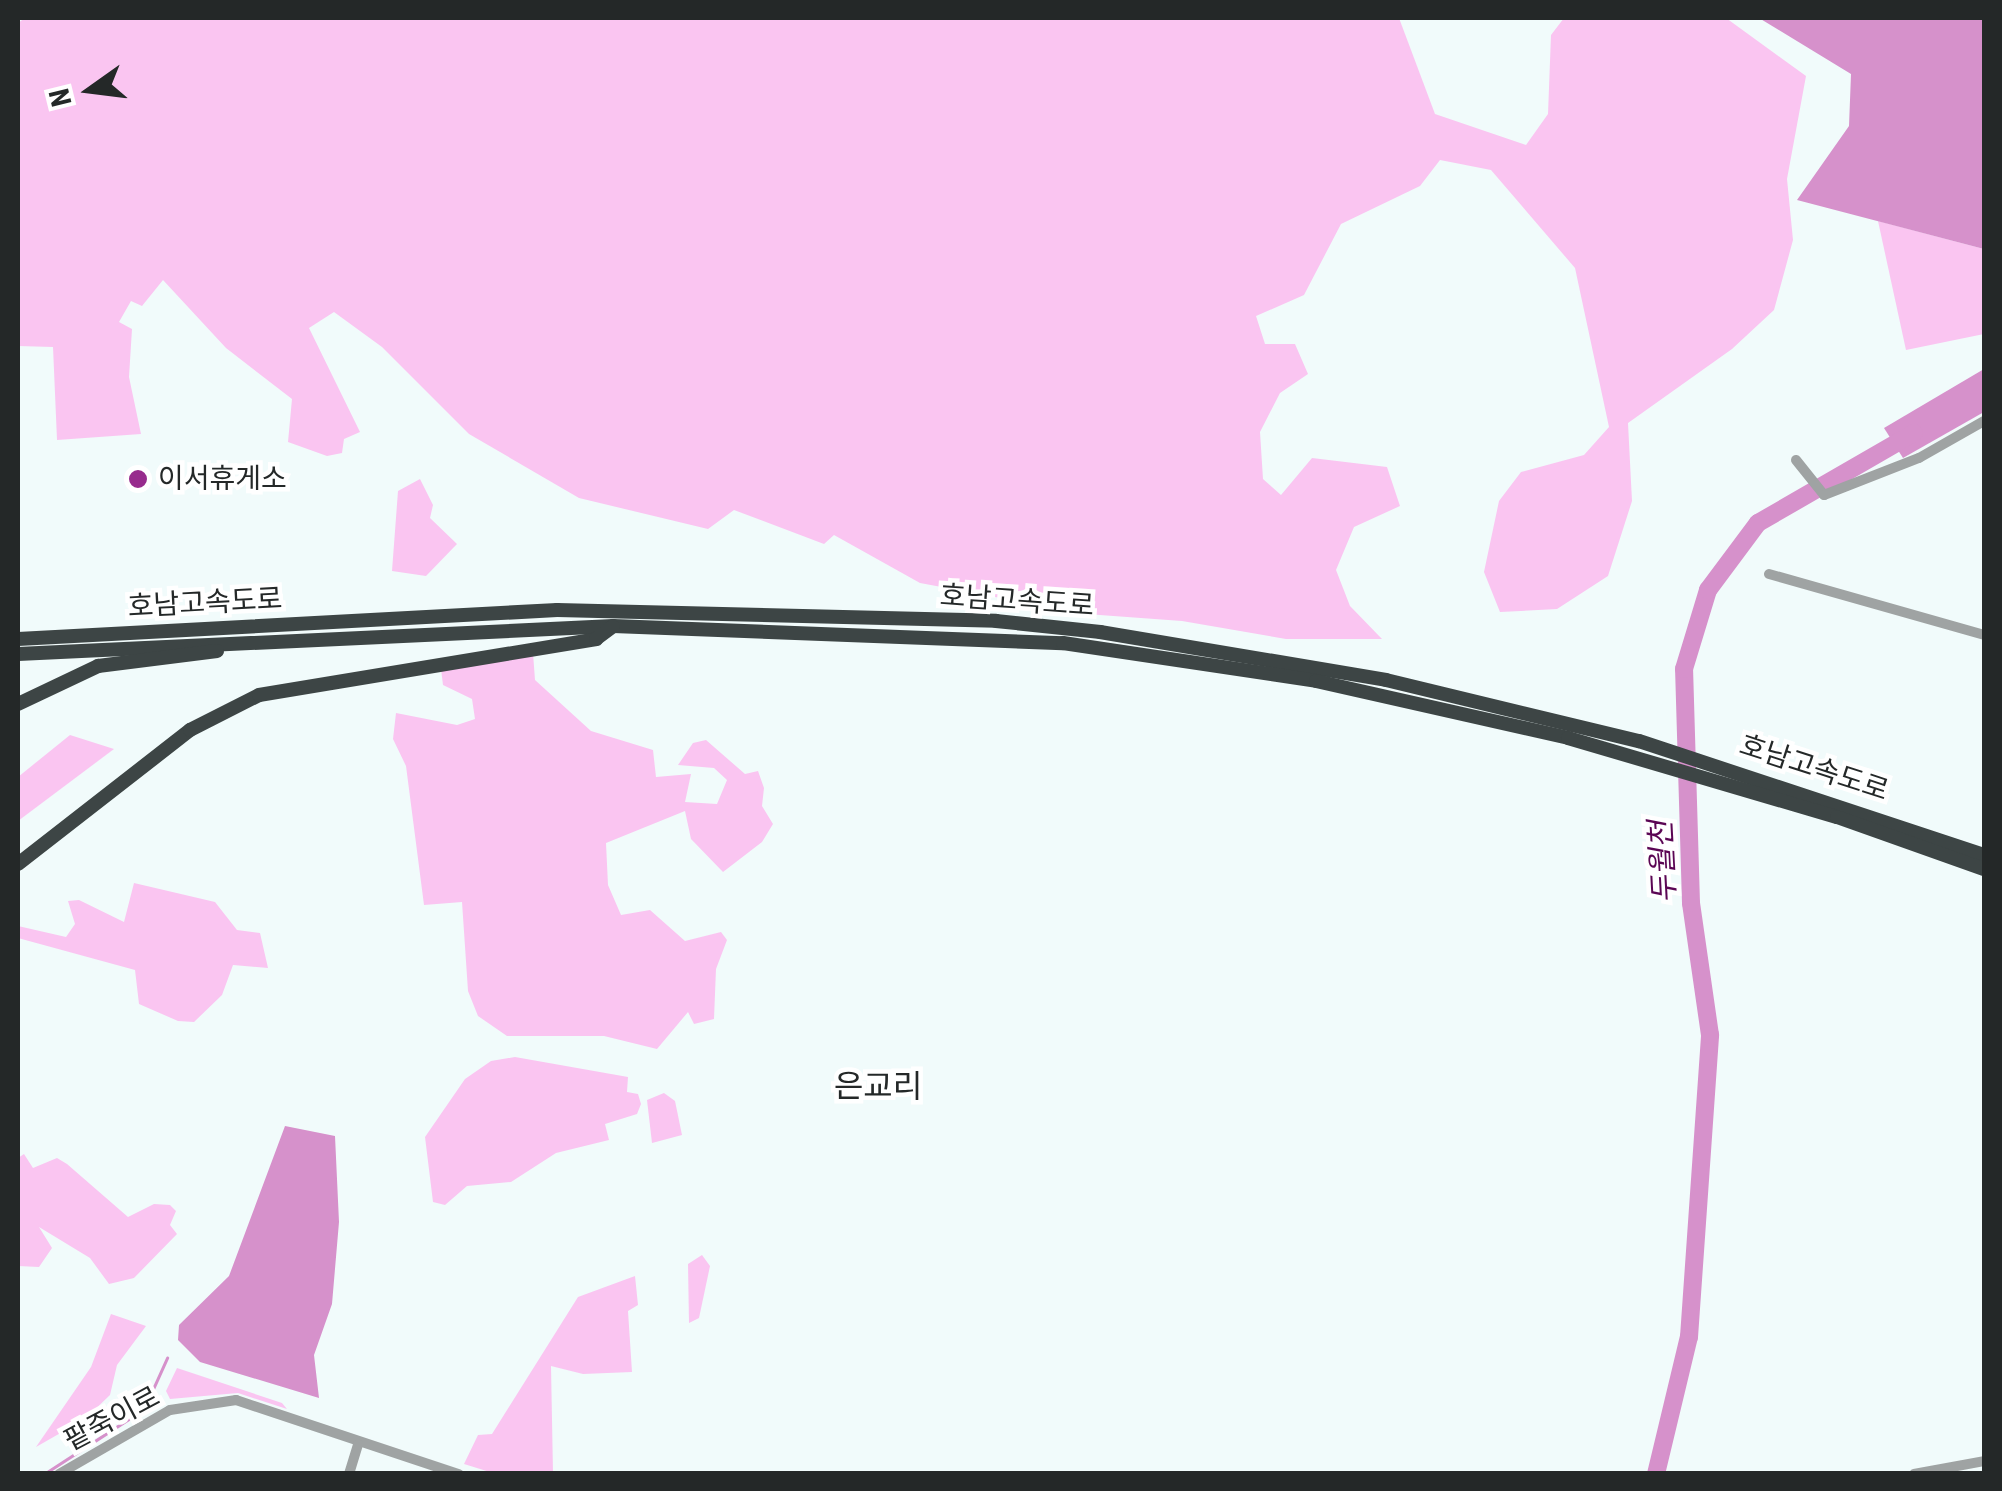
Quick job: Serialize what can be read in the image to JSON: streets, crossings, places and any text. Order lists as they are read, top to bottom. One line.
{"streets":{"highway":["호남고속도로"],"street":["팥죽이로"]},"districts":["은교리"],"water":["두월천"],"places":["이서휴게소"],"north":"left"}
